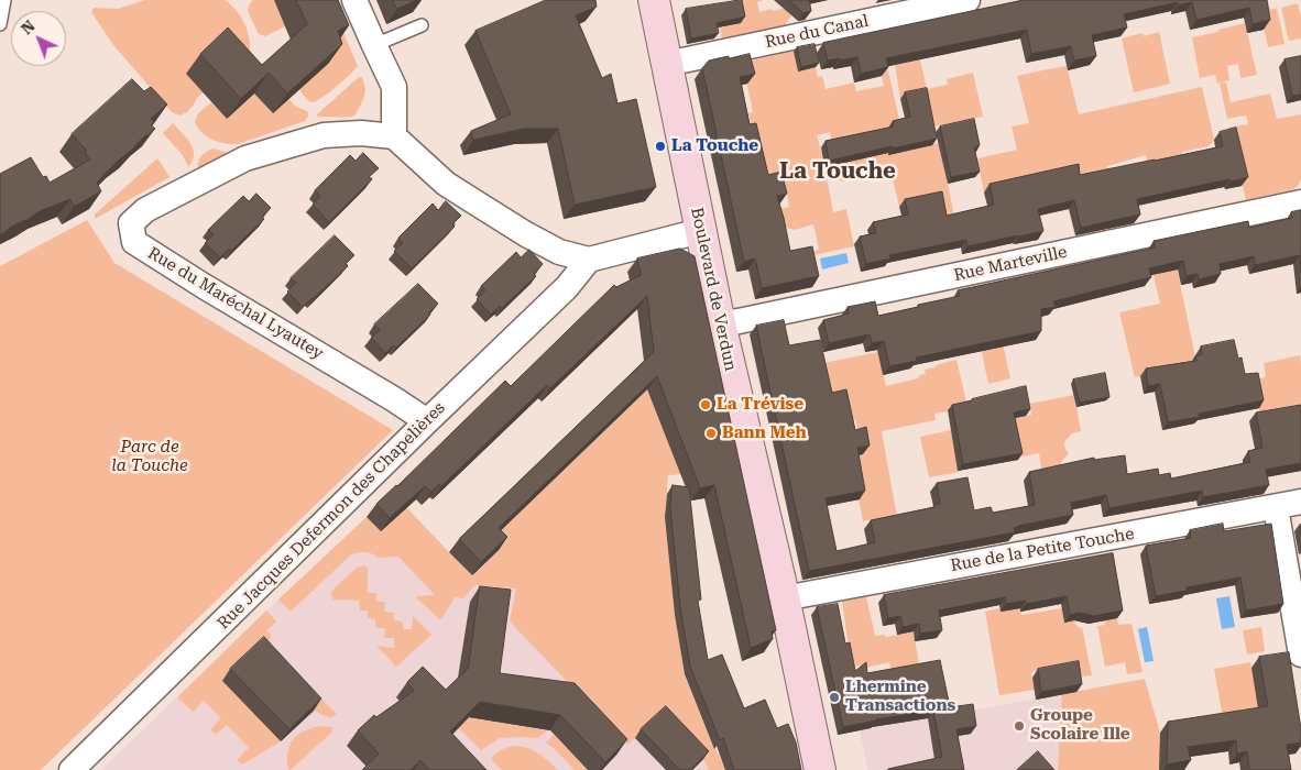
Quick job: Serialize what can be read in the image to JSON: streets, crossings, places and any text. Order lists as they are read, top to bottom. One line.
{"streets":{"main road":["Boulevard de Verdun"],"street":["Rue du Canal","Rue Marteville","Rue du Maréchal Lyautey","Rue Jacques Defermon des Chapelières","Rue de la Petite Touche"]},"crossings":[["Rue du Canal","Boulevard de Verdun"],["Rue Marteville","Boulevard de Verdun"],["Boulevard de Verdun","Rue de la Petite Touche"],["Rue du Maréchal Lyautey","Rue Jacques Defermon des Chapelières"]],"districts":["La Touche"],"parks":["Parc de la Touche"],"places":["La Touche","La Trévise","Bann Meh","Lhermine Transactions","Groupe Scolaire Ille"],"north":"top left"}
